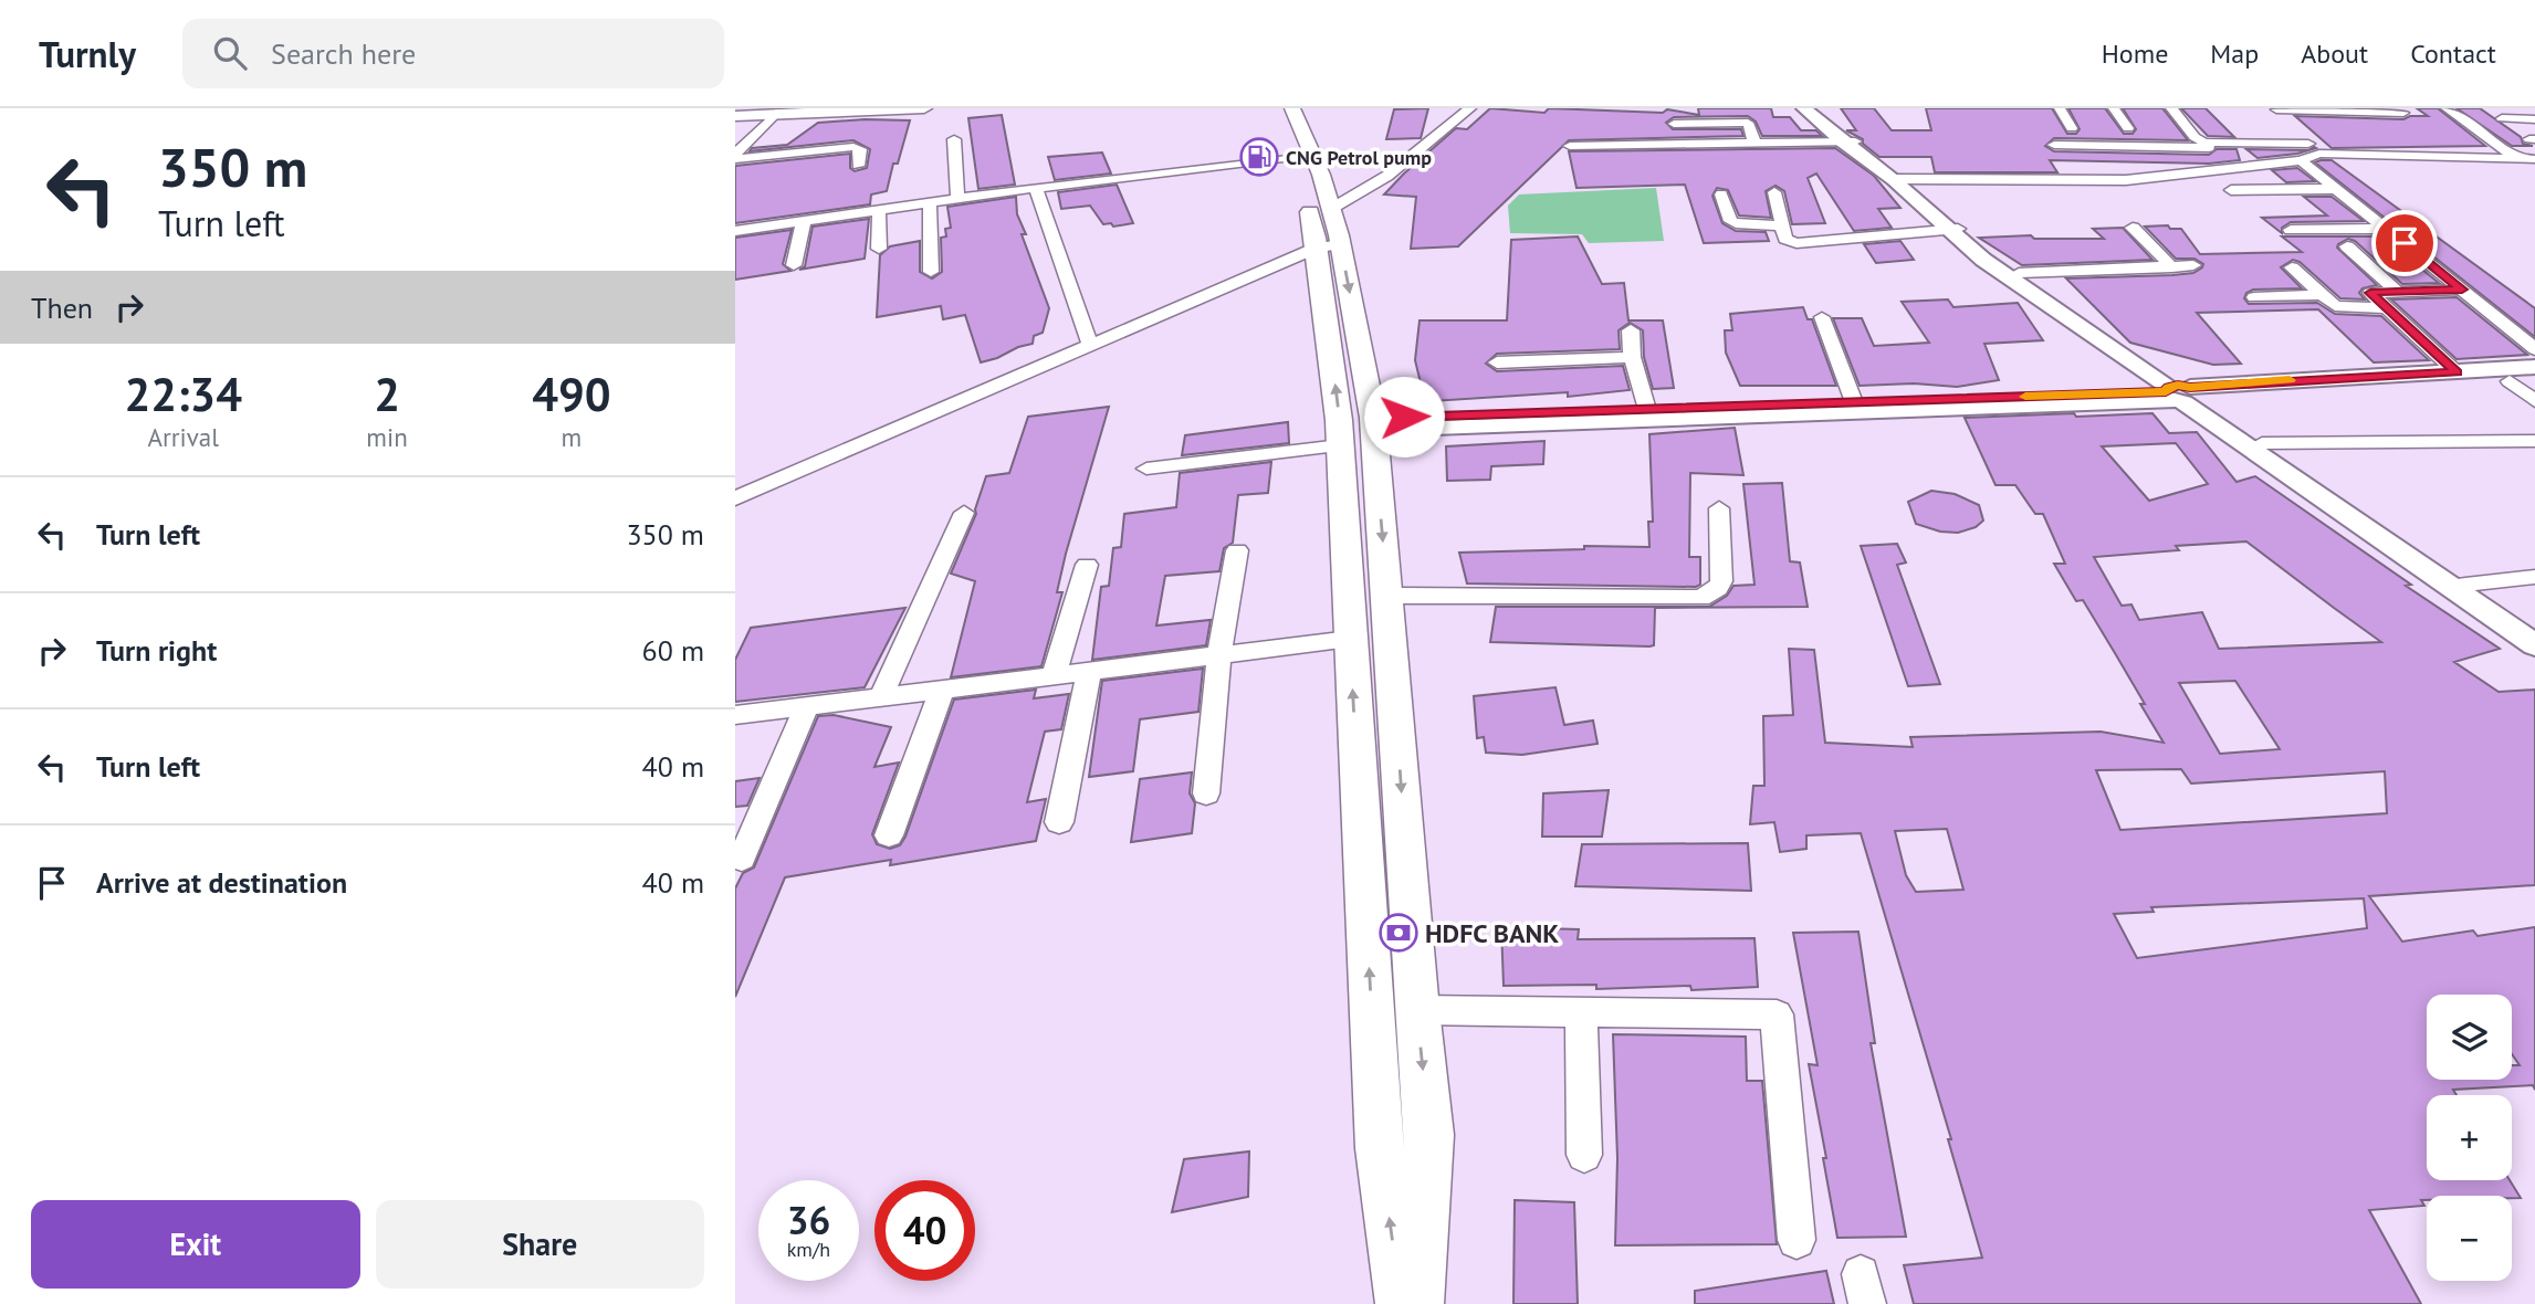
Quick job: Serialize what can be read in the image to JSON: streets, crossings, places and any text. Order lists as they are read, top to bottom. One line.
{"places":{"fuel station":["CNG Petrol pump"],"bank":["HDFC BANK"]},"page":{"header":"Turnly","search":"Search here","nav":["Home","Map","About","Contact"],"turn":["350 m","Turn left"],"then":"Then","eta":["22:34","Arrival","2","min","490","m"],"list":[{"name":"Turn left","value":"350 m"},{"name":"Turn right","value":"60 m"},{"name":"Turn left","value":"40 m"},{"name":"Arrive at destination","value":"40 m"}],"map_buttons":["+","−"],"speed":"36 km/h","limit":"40","buttons":["Exit","Share"]}}
